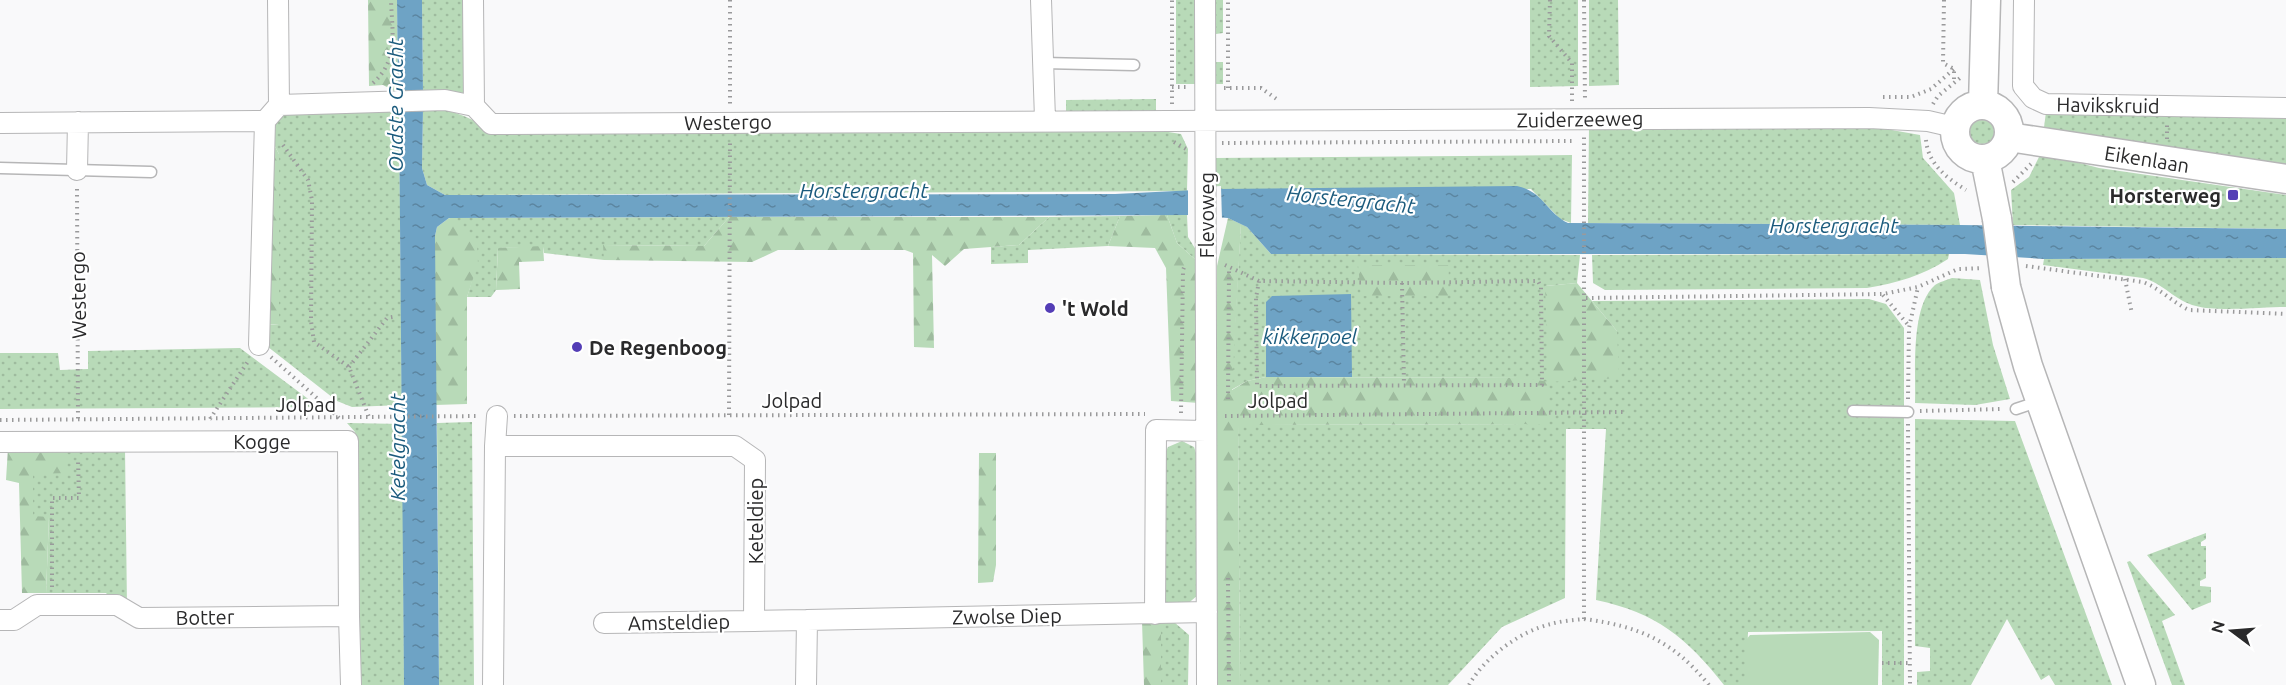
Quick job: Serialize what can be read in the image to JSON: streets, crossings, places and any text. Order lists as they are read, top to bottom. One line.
{"streets":{"street":["Havikskruid","Zuiderzeeweg","Westergo","Eikenlaan","Flevoweg","Kogge","Keteldiep","Zwolse Diep","Botter","Amsteldiep"],"path":["Jolpad"]},"crossings":[["Zuiderzeeweg","Westergo"],["Zuiderzeeweg","Eikenlaan"],["Zuiderzeeweg","Flevoweg"],["Westergo","Flevoweg"],["Westergo","Jolpad"],["Westergo","Kogge"],["Westergo","Botter"],["Flevoweg","Jolpad"],["Flevoweg","Zwolse Diep"],["Kogge","Botter"],["Keteldiep","Amsteldiep"]],"water":["Oudste Gracht","Horstergracht","kikkerpoel","Ketelgracht"],"places":{"transit":["Horsterweg"],"other":["'t Wold","De Regenboog"]},"north":"left"}
